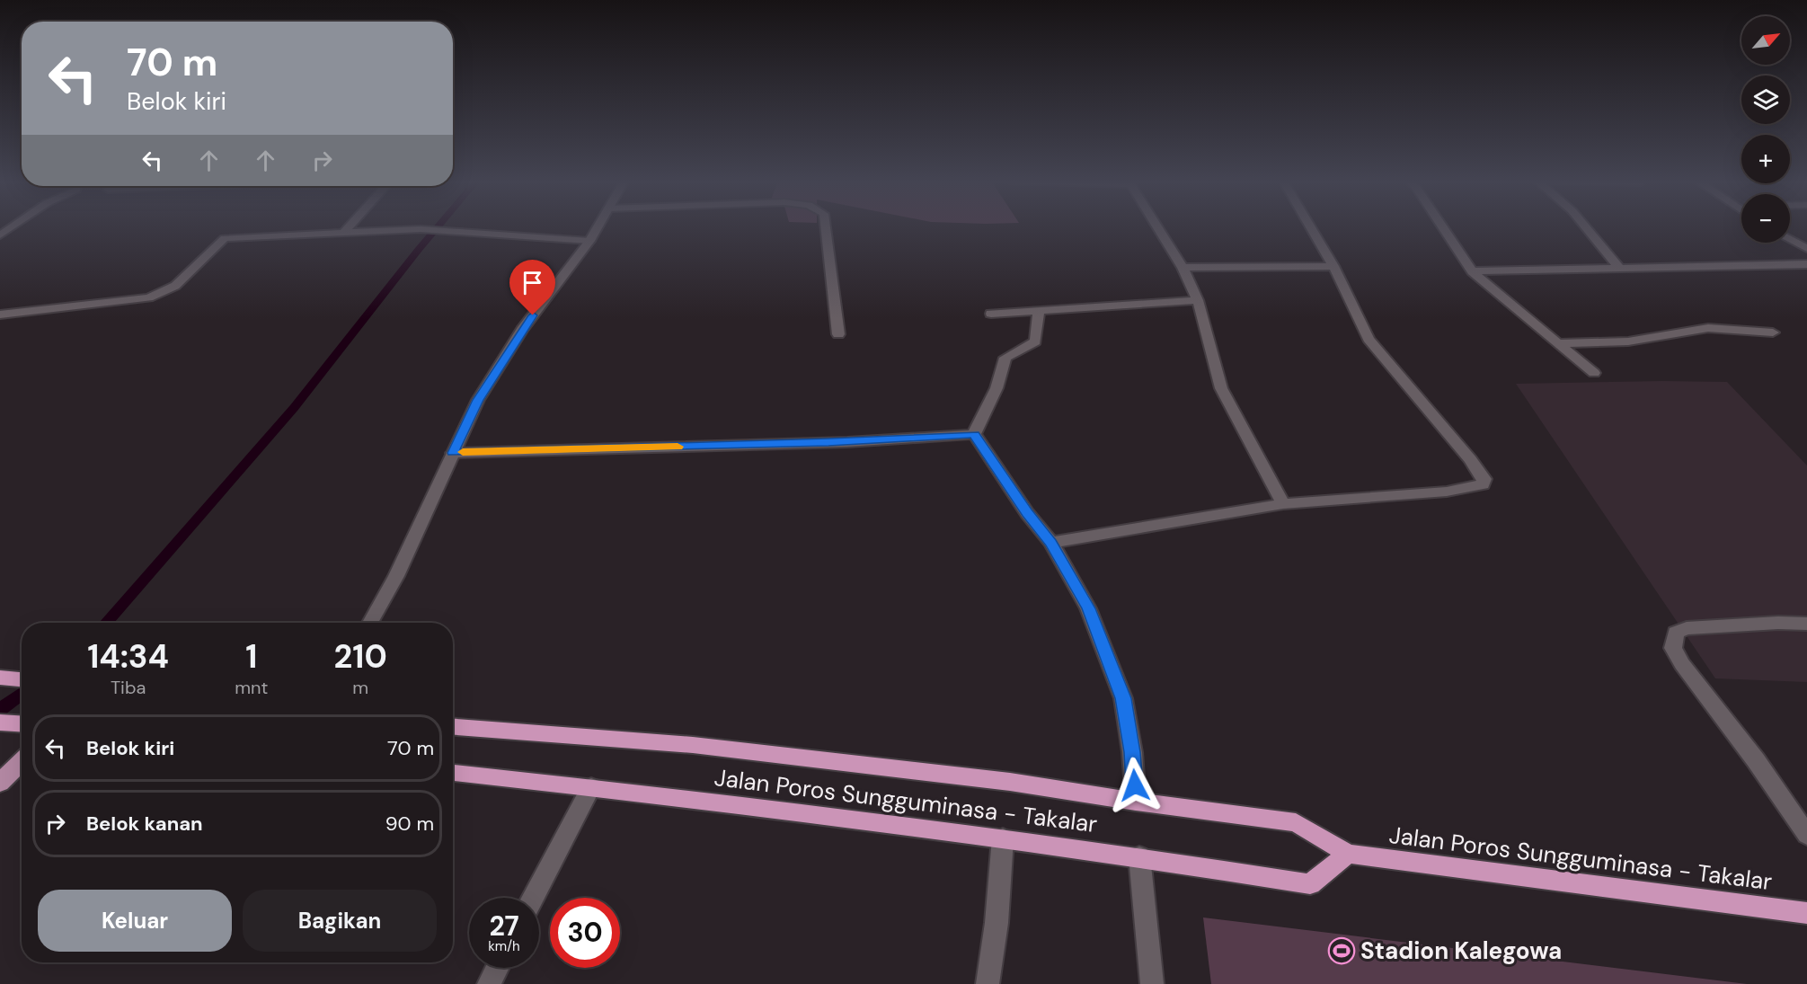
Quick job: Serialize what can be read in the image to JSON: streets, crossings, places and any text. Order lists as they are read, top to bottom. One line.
{"streets":{"highway":["Jalan Poros Sungguminasa - Takalar"]},"places":{"sports":["Stadion Kalegowa"]},"north":"top right","page":{"map_buttons":["+","−"],"turn":["70 m","Belok kiri"],"eta":["14:34","Tiba","1","mnt","210","m"],"list":[{"name":"Belok kiri","value":"70 m"},{"name":"Belok kanan","value":"90 m"}],"buttons":["Keluar","Bagikan"],"speed":"27 km/h","limit":"30"}}
